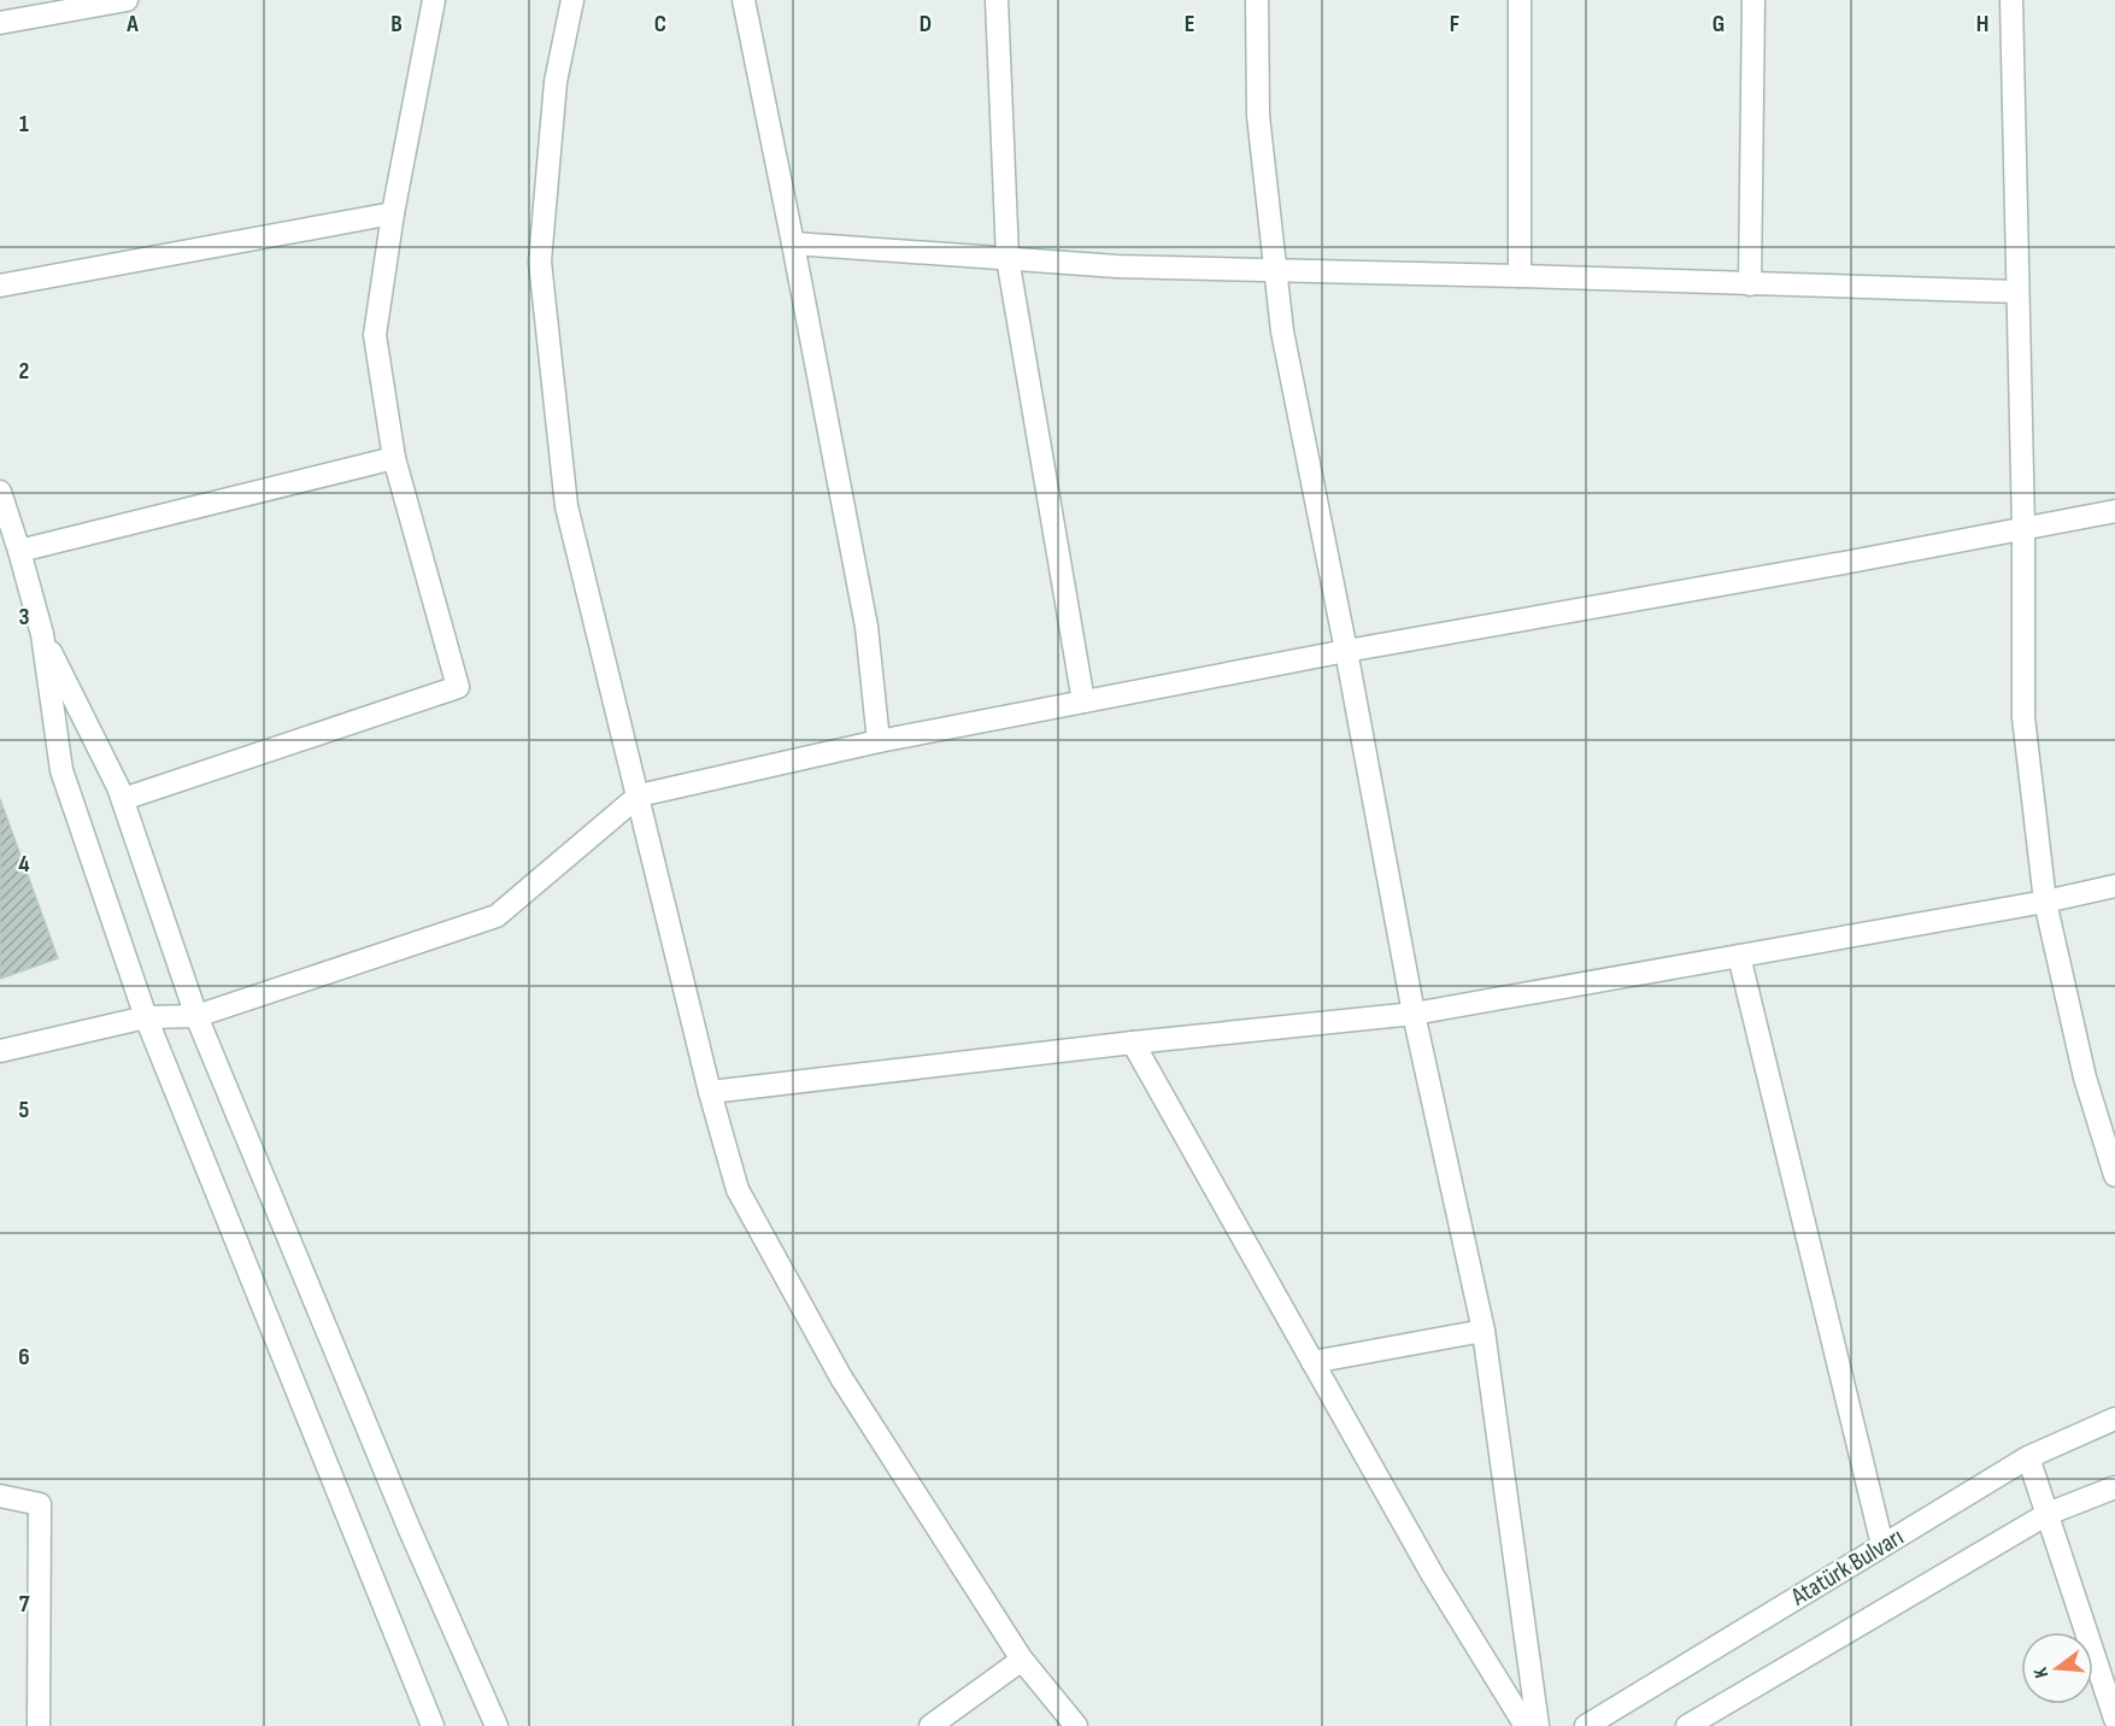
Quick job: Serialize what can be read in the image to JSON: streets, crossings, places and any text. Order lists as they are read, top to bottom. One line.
{"streets":{"street":["Atatürk Bulvarı"]},"north":"left","grid":{"columns":["A","B","C","D","E","F","G","H"],"rows":["1","2","3","4","5","6","7"]}}
